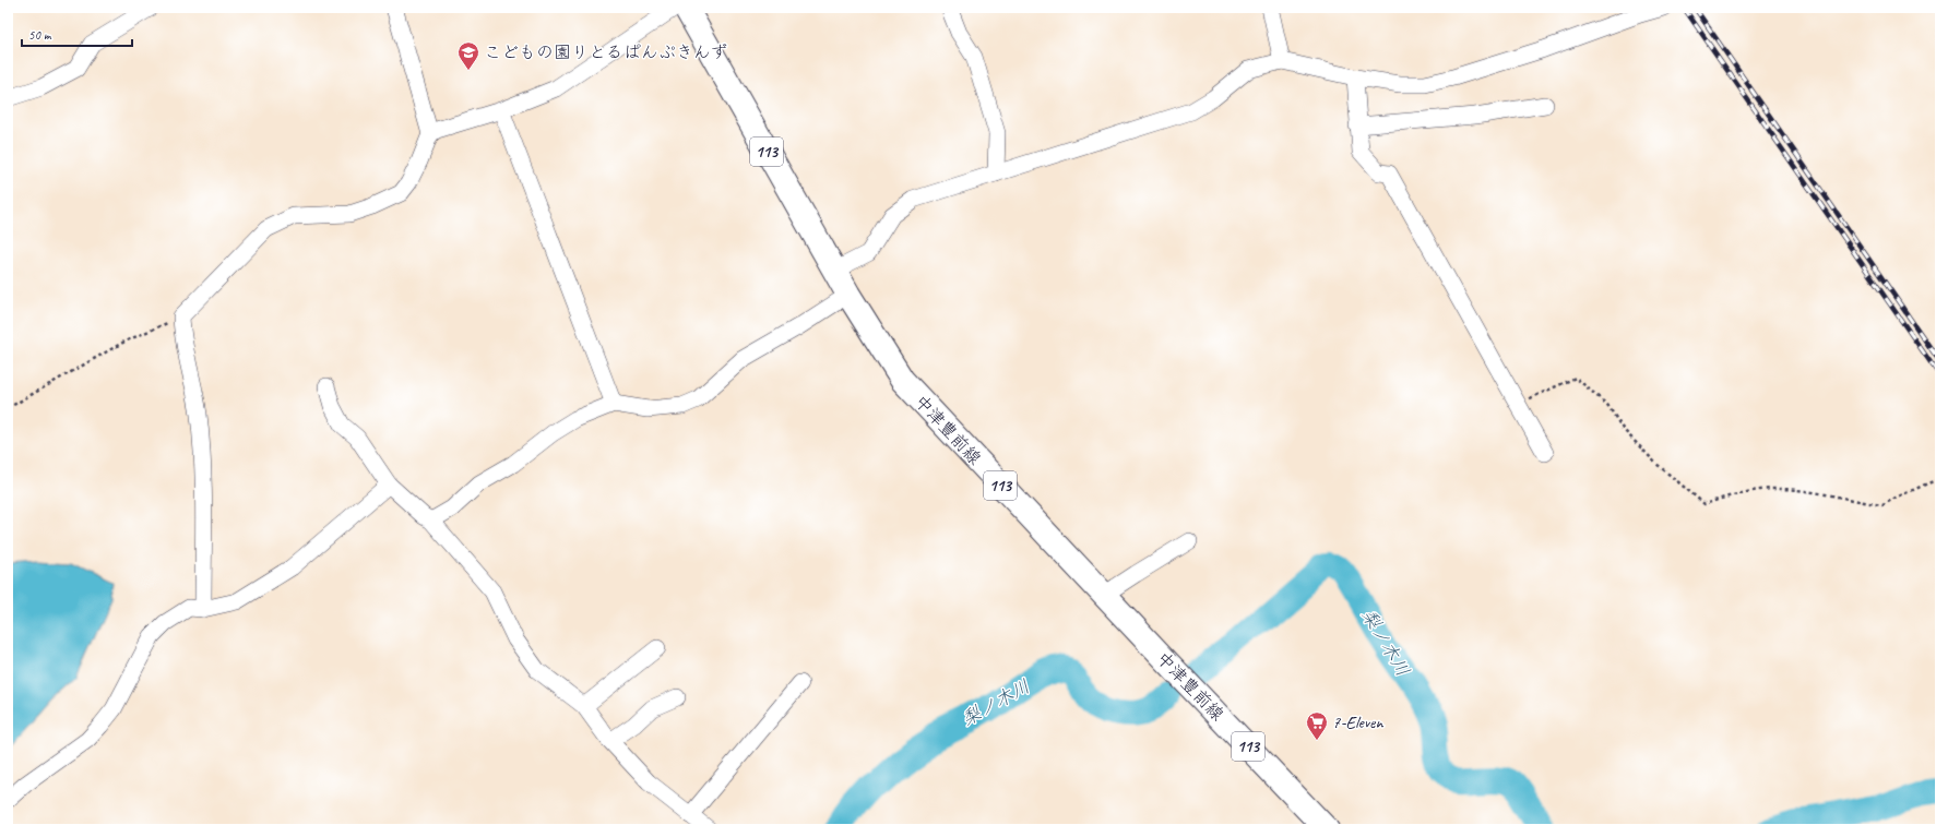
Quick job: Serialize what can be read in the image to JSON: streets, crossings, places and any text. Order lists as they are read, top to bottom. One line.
{"streets":{"main road":["113","中津豊前線"]},"water":["梨ノ木川"],"places":{"school or university":["こどもの園りとるぱんぷきんず"],"supermarket":["7-Eleven"]},"scale_bar":"50 m"}
